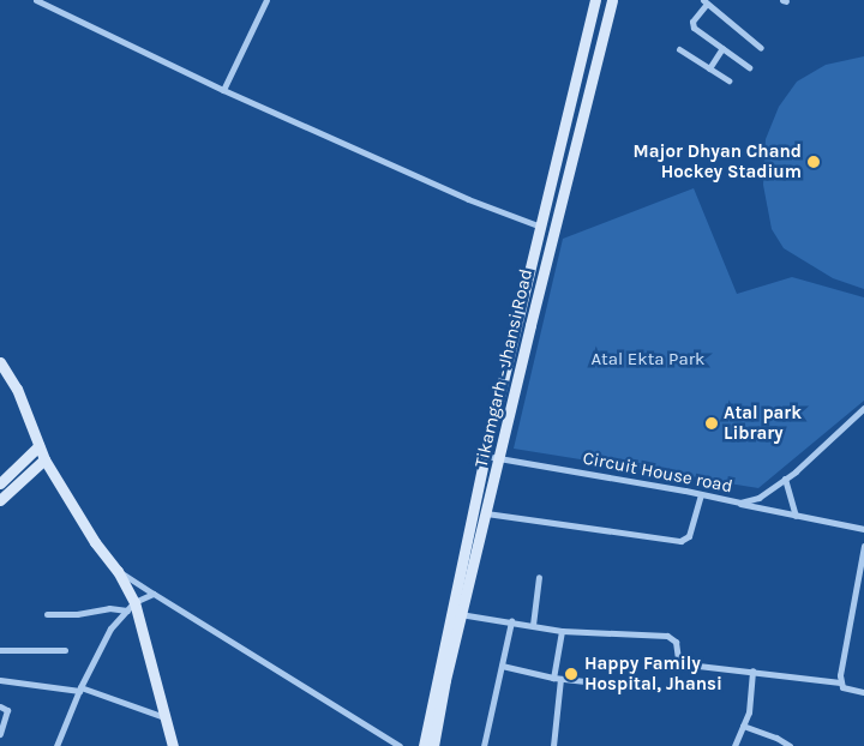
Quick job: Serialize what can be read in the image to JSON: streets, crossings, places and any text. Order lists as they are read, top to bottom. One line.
{"streets":{"street":["Tikamgarh - Jhansi Road","Circuit House road"]},"crossings":[["Tikamgarh - Jhansi Road","Circuit House road"]],"parks":["Atal Ekta Park"],"places":["Major Dhyan Chand Hockey Stadium","Atal park Library","Happy Family Hospital, Jhansi"]}
